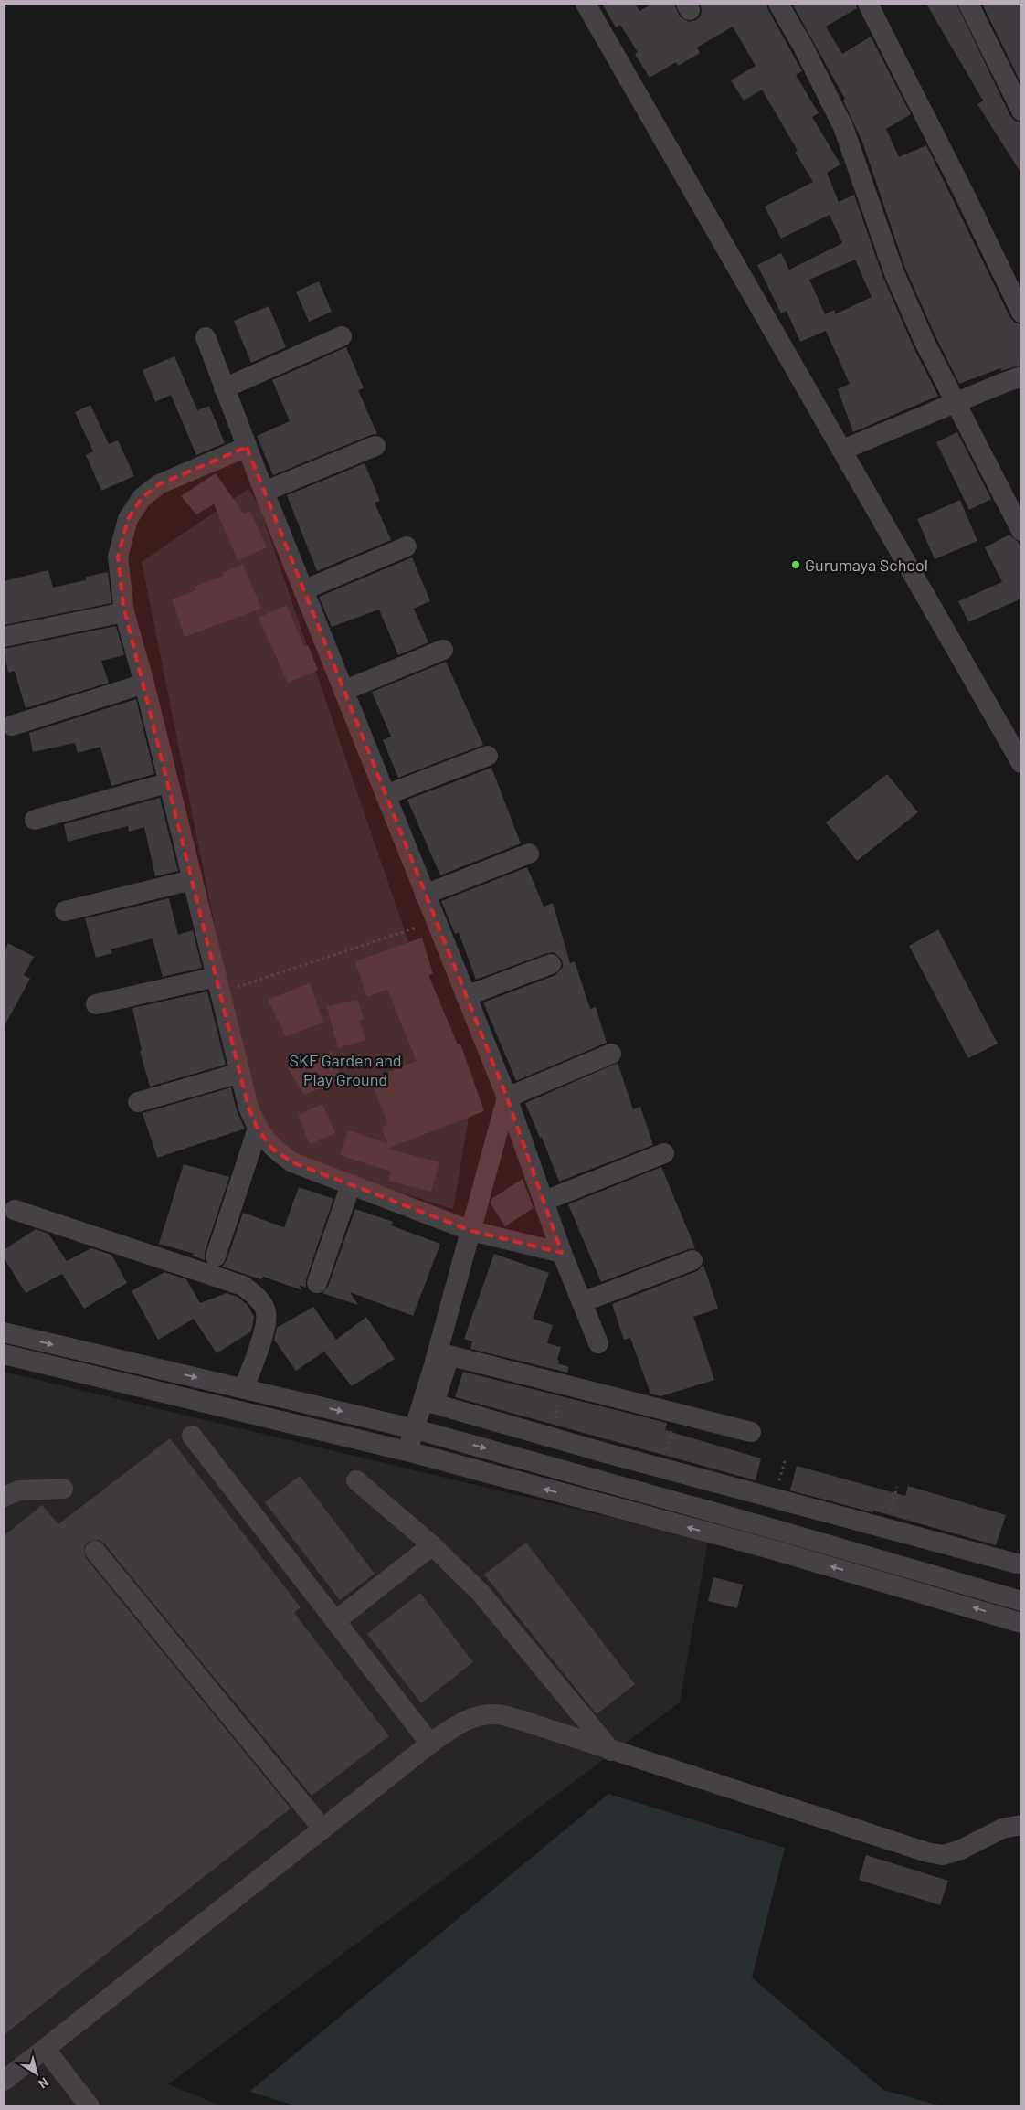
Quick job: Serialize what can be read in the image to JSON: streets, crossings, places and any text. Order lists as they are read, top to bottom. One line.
{"parks":["SKF Garden and Play Ground"],"places":["Gurumaya School"],"north":"bottom right"}
